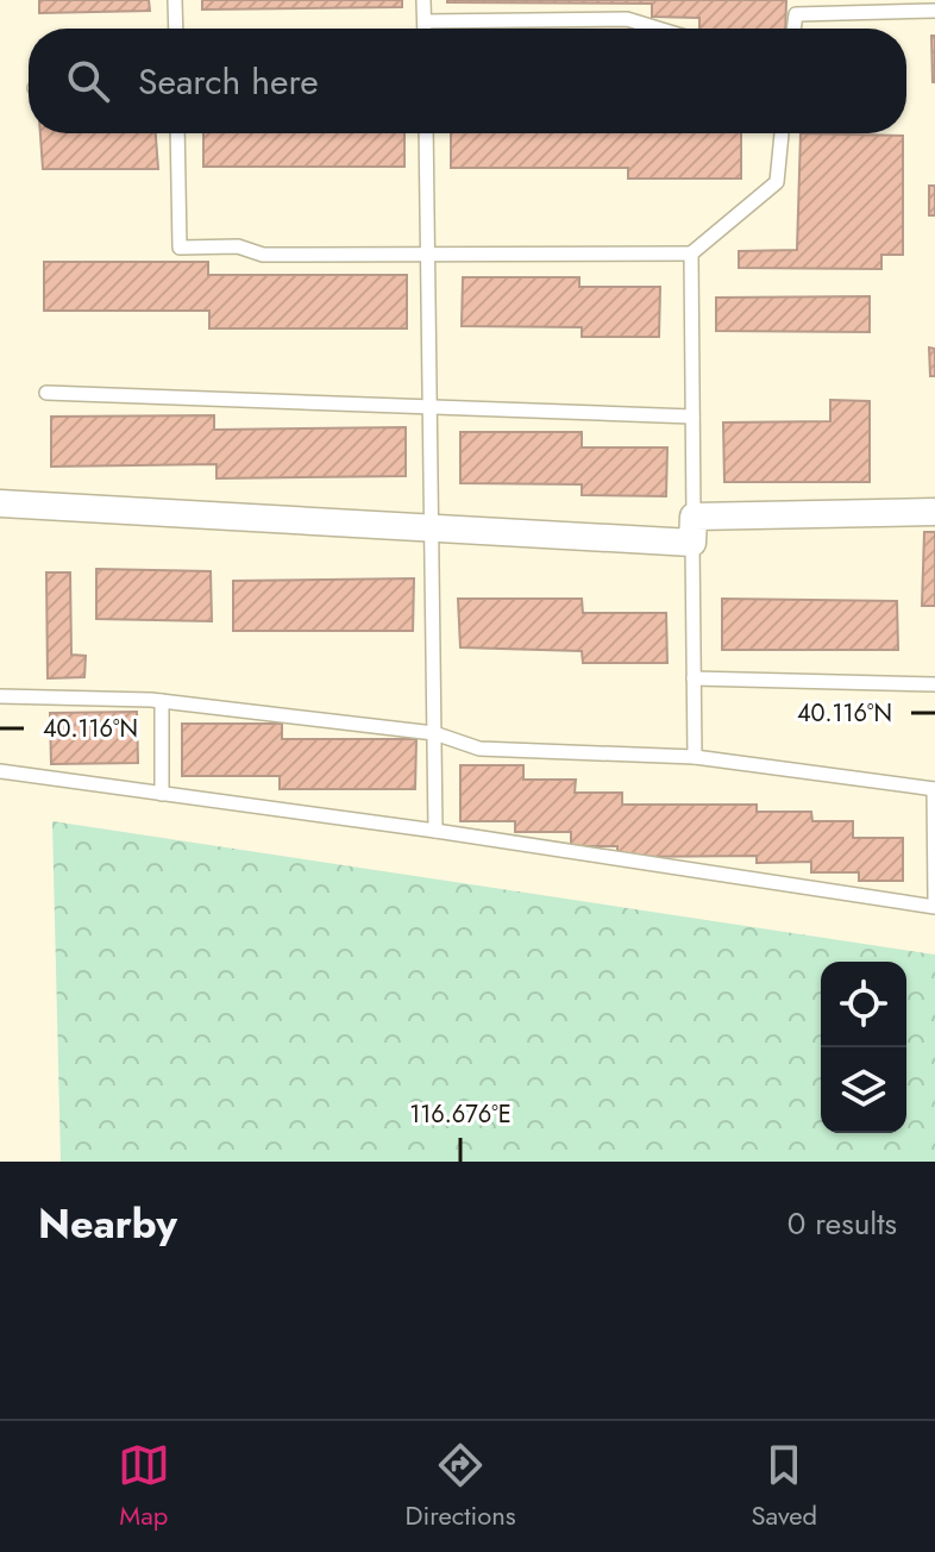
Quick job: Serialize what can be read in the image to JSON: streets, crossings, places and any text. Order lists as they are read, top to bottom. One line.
{"page":{"search":"Search here","heading":["Nearby","0 results"],"nav":["Map","Directions","Saved"]},"coordinates":["40.116°N","116.676°E"]}
